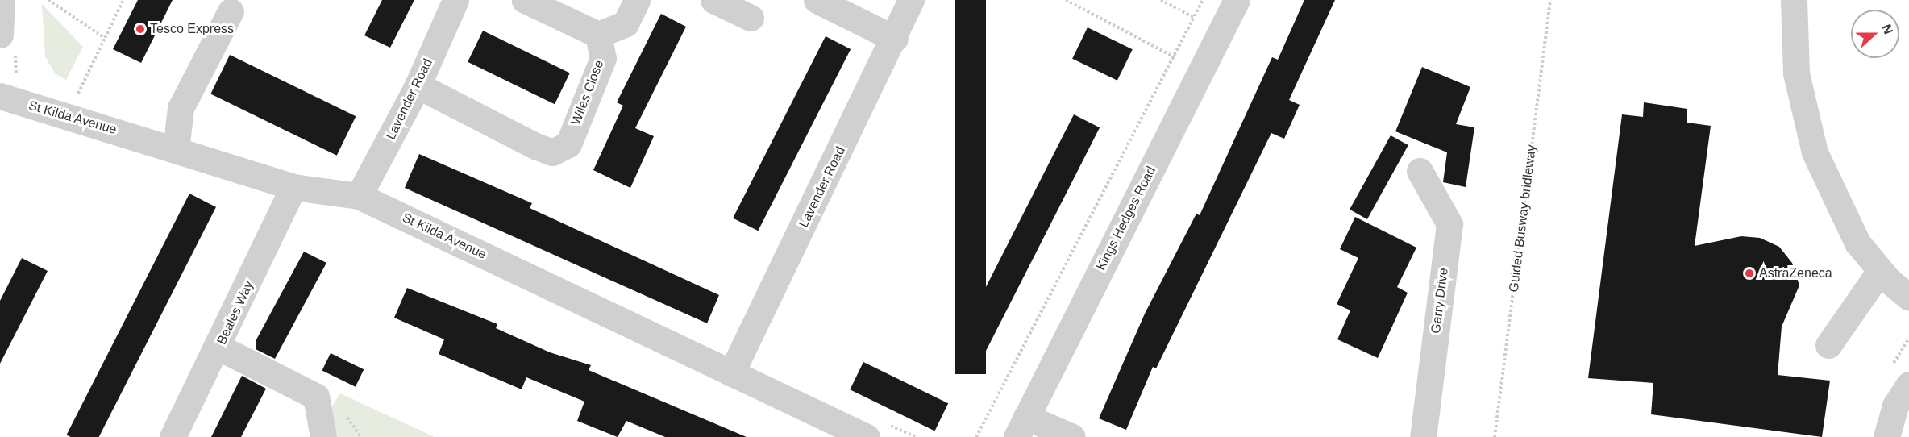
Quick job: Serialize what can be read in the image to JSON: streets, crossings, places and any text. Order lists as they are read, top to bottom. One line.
{"streets":{"street":["Wiles Close","Lavender Road","St Kilda Avenue","Kings Hedges Road","Garry Drive","Beales Way"],"path":["Guided Busway bridleway"]},"crossings":[["Wiles Close","Lavender Road"],["Lavender Road","St Kilda Avenue"],["St Kilda Avenue","Beales Way"]],"places":["Tesco Express","AstraZeneca"],"north":"right"}
